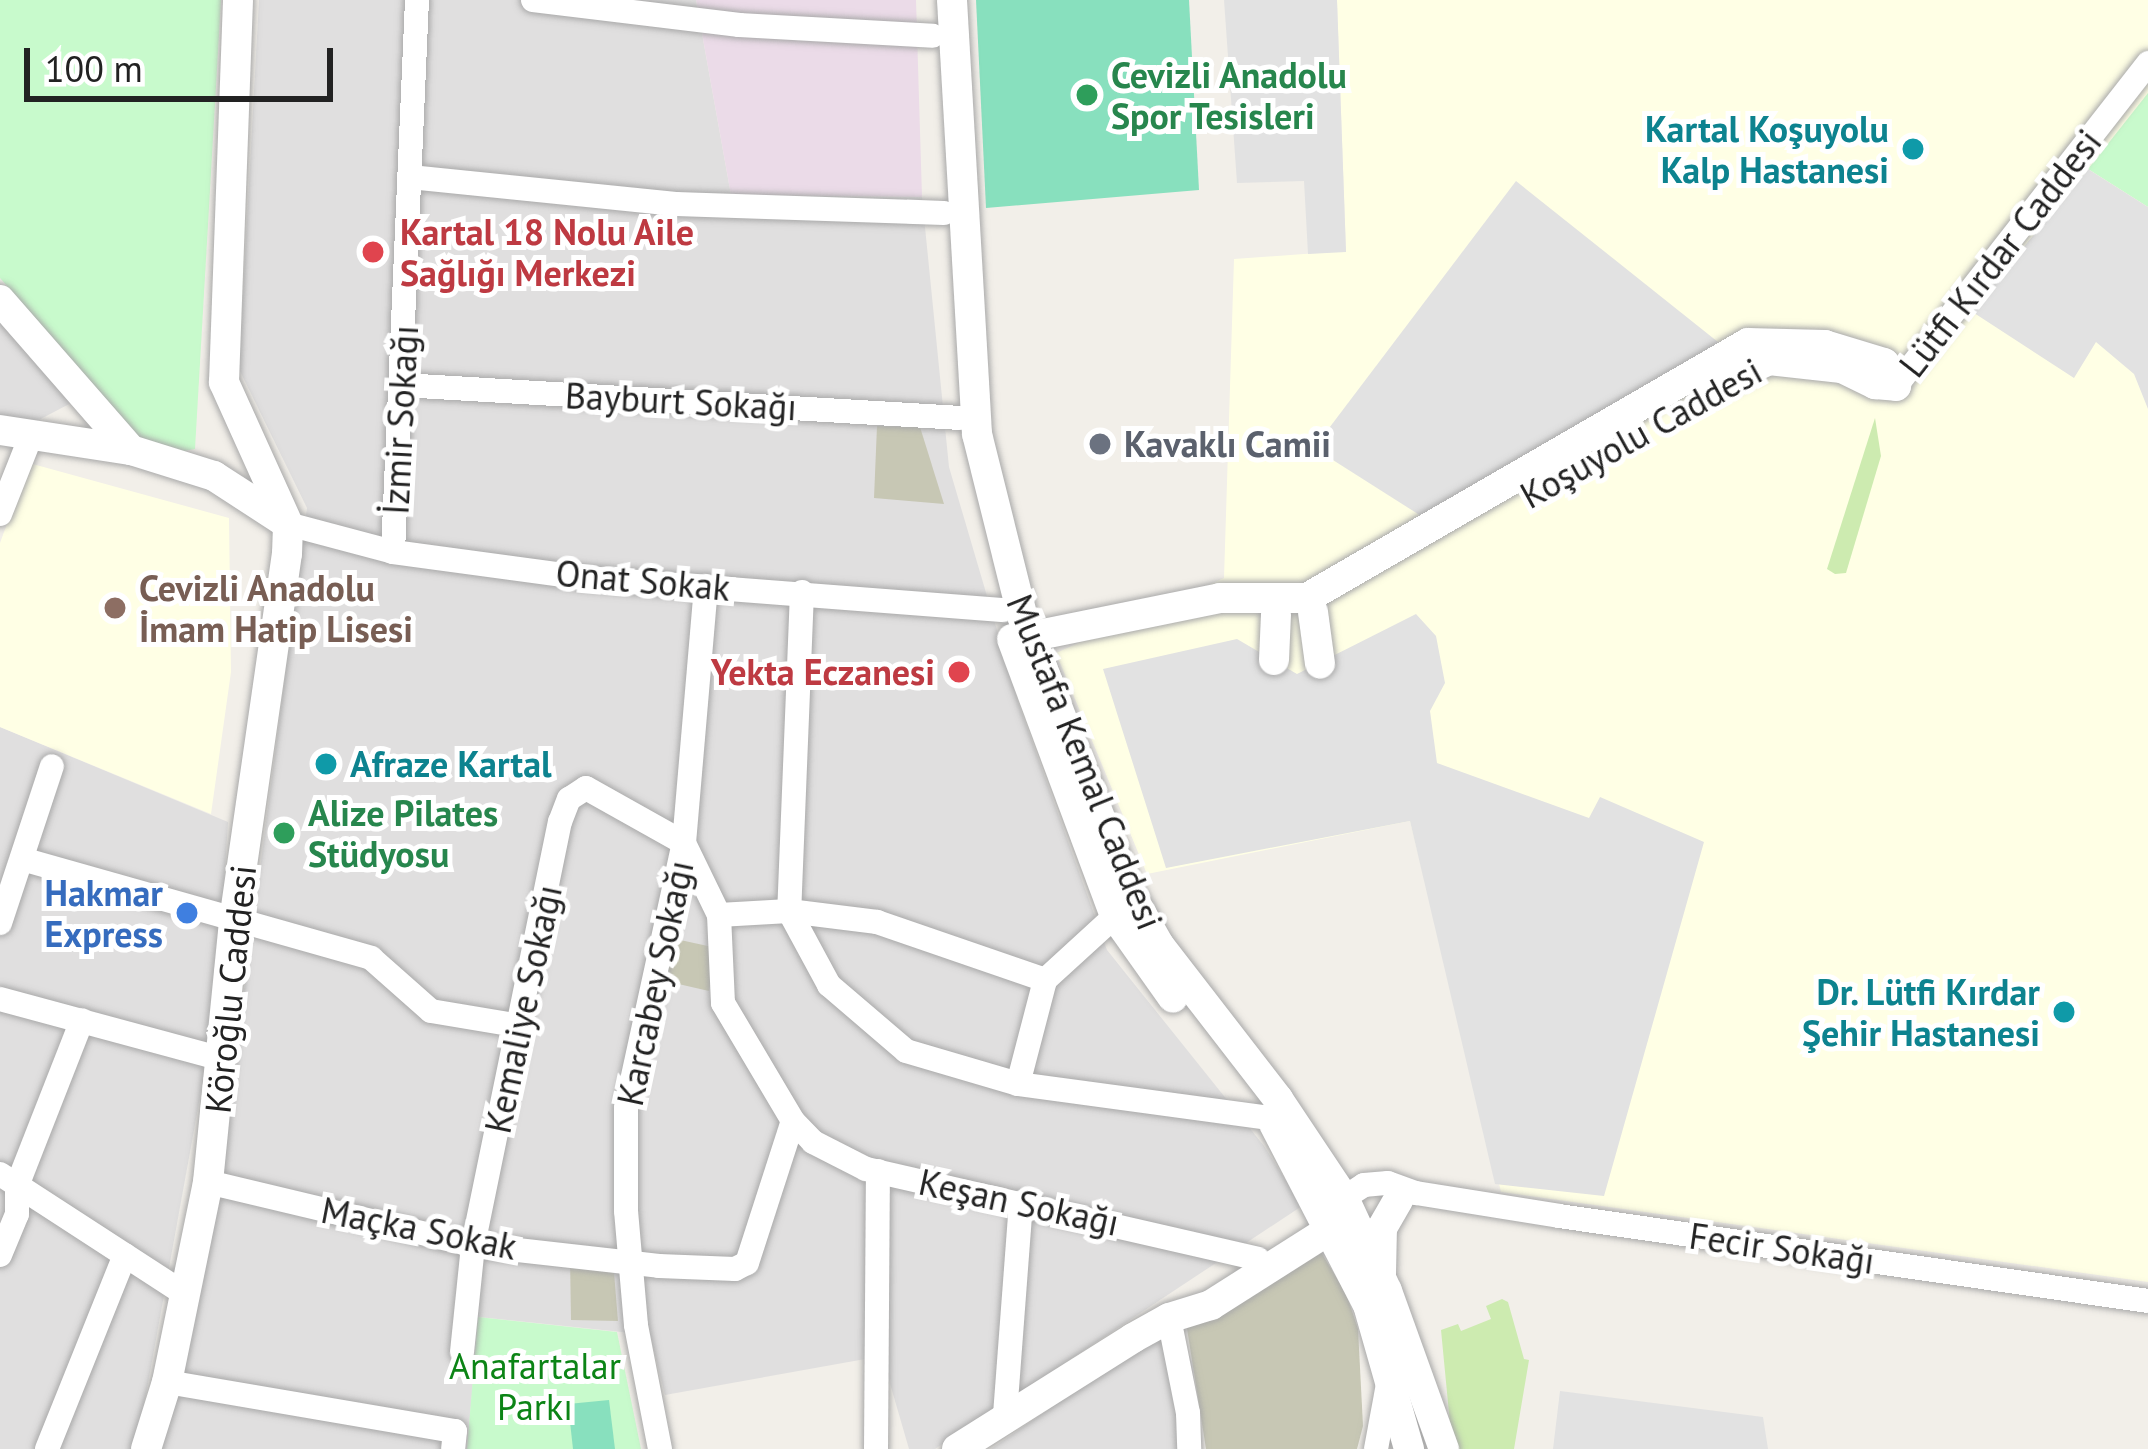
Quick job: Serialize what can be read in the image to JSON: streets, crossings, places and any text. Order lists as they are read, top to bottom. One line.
{"streets":{"street":["Lütfi Kırdar Caddesi","Bayburt Sokağı","İzmir Sokağı","Koşuyolu Caddesi","Onat Sokak","Mustafa Kemal Caddesi","Karcabey Sokağı","Köroğlu Caddesi","Kemaliye Sokağı","Keşan Sokağı","Maçka Sokak","Fecir Sokağı"]},"crossings":[["Lütfi Kırdar Caddesi","Koşuyolu Caddesi"],["Bayburt Sokağı","İzmir Sokağı"],["Bayburt Sokağı","Mustafa Kemal Caddesi"],["İzmir Sokağı","Onat Sokak"],["Koşuyolu Caddesi","Mustafa Kemal Caddesi"],["Onat Sokak","Mustafa Kemal Caddesi"],["Onat Sokak","Karcabey Sokağı"],["Onat Sokak","Köroğlu Caddesi"],["Mustafa Kemal Caddesi","Fecir Sokağı"],["Karcabey Sokağı","Kemaliye Sokağı"],["Karcabey Sokağı","Maçka Sokak"],["Köroğlu Caddesi","Maçka Sokak"],["Kemaliye Sokağı","Maçka Sokak"],["Keşan Sokağı","Maçka Sokak"]],"parks":["Anafartalar Parkı"],"places":["Cevizli Anadolu Spor Tesisleri","Kartal Koşuyolu Kalp Hastanesi","Kartal 18 Nolu Aile Sağlığı Merkezi","Kavaklı Camii","Cevizli Anadolu İmam Hatip Lisesi","Yekta Eczanesi","Afraze Kartal","Alize Pilates Stüdyosu","Hakmar Express","Dr. Lütfi Kırdar Şehir Hastanesi"],"scale_bar":"100 m"}
